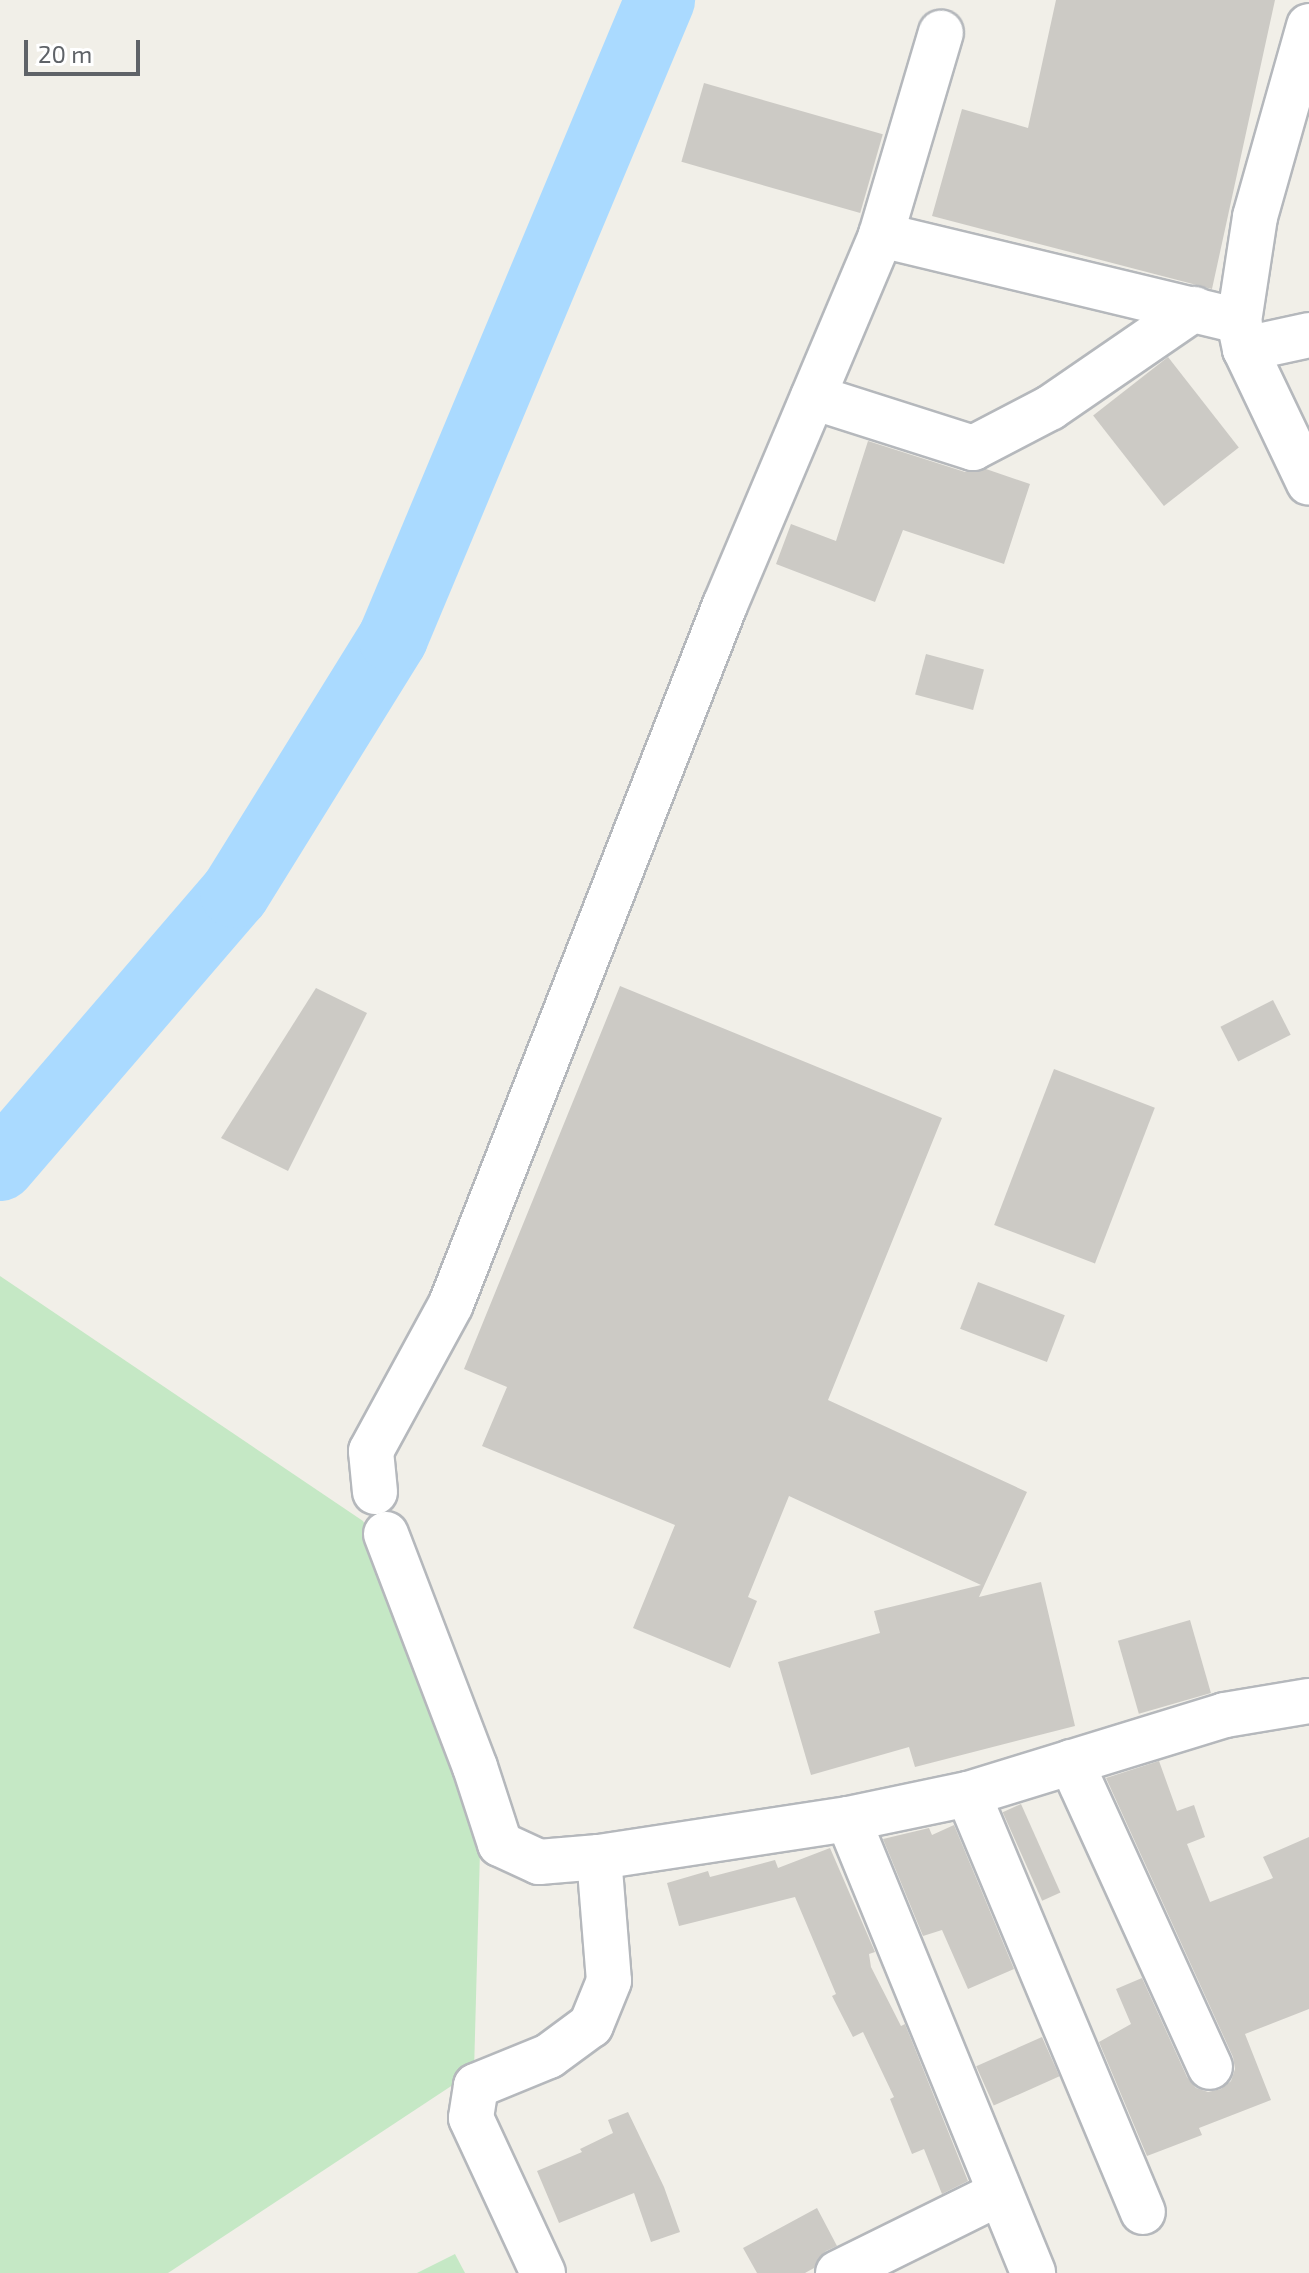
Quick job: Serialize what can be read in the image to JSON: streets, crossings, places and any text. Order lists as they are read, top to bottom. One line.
{"scale_bar":"20 m"}
